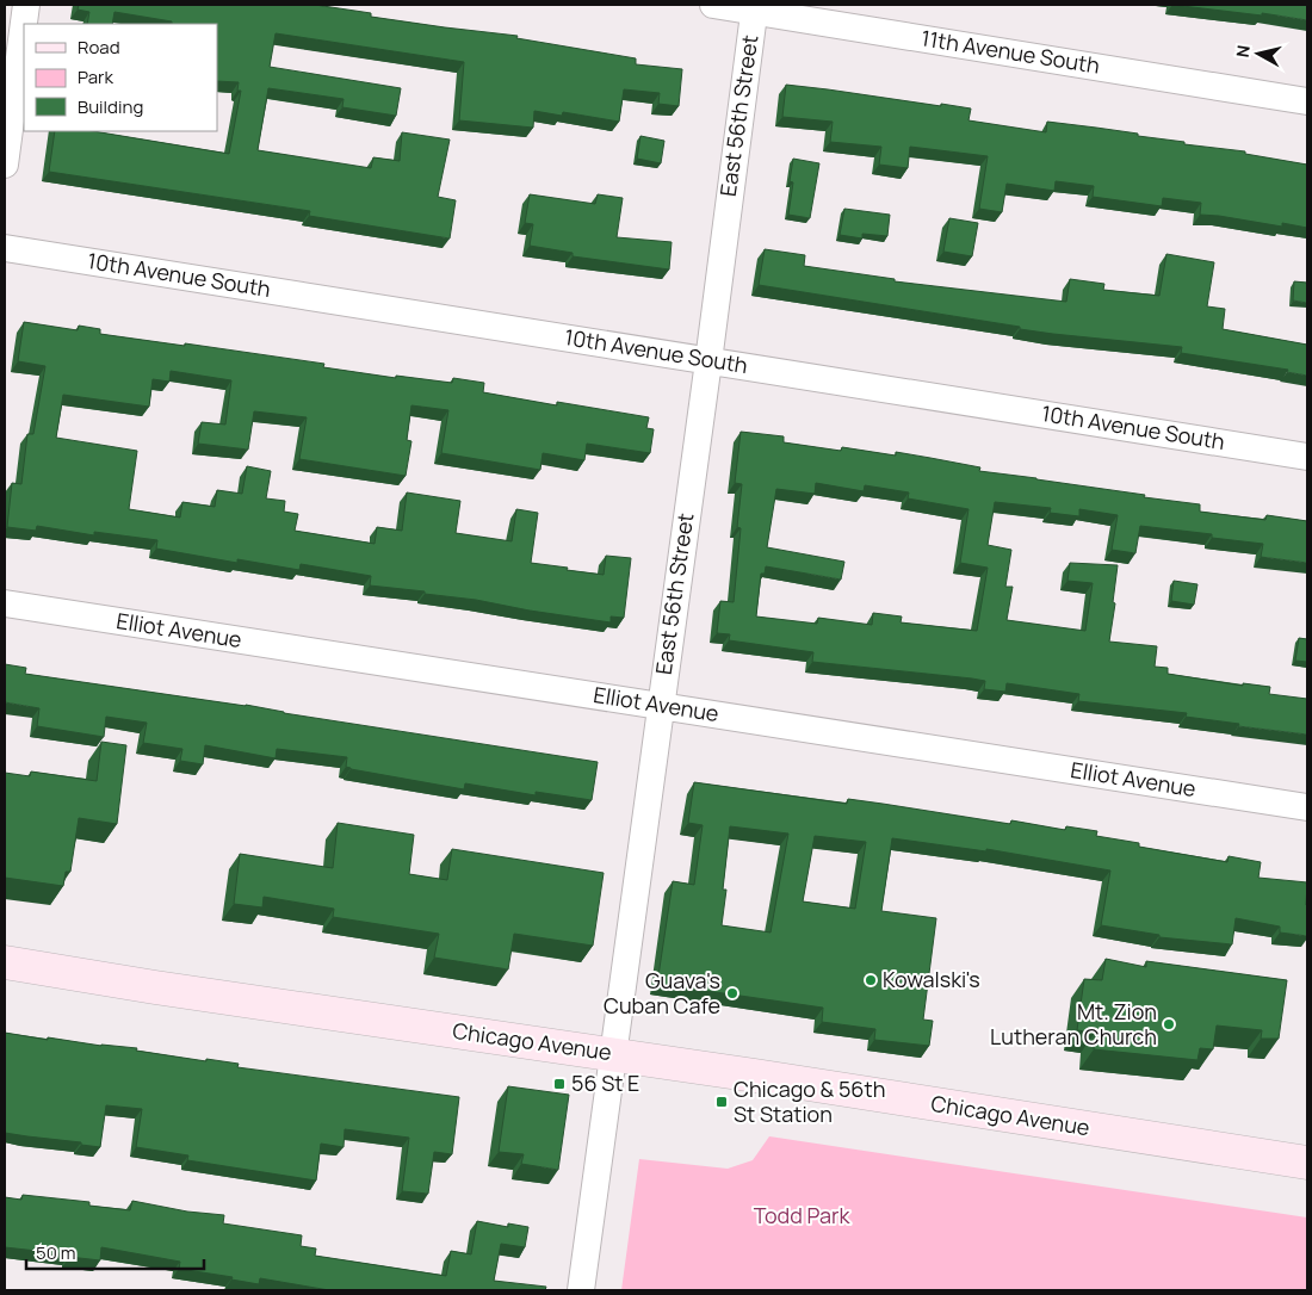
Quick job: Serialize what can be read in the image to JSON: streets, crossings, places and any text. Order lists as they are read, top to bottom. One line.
{"streets":{"street":["11th Avenue South","East 56th Street","10th Avenue South","Elliot Avenue","Chicago Avenue"]},"crossings":[["11th Avenue South","East 56th Street"],["East 56th Street","10th Avenue South"],["East 56th Street","Elliot Avenue"],["East 56th Street","Chicago Avenue"]],"parks":["Todd Park"],"places":{"other":["Kowalski's","Guava's Cuban Cafe","Mt. Zion Lutheran Church"],"transit":["56 St E","Chicago & 56th St Station"]},"legend":["Road","Park","Building"],"scale_bar":"50 m","north":"left"}
